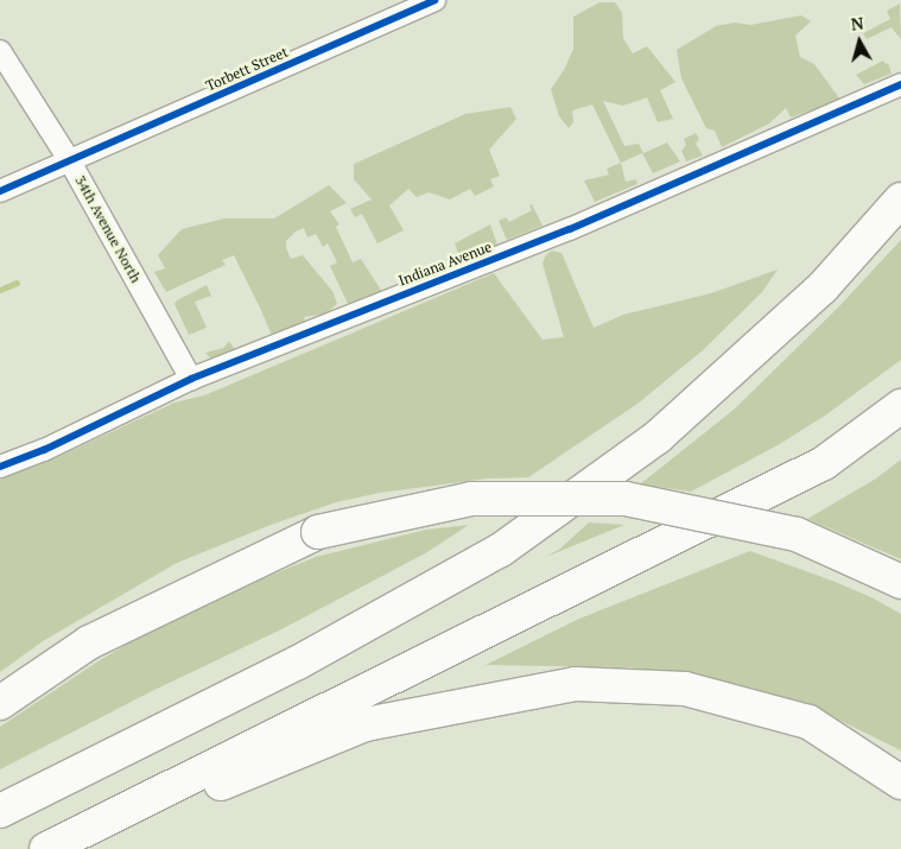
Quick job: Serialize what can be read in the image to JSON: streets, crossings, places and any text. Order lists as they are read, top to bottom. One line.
{"streets":{"street":["Torbett Street","34th Avenue North","Indiana Avenue"]},"crossings":[["Torbett Street","34th Avenue North"],["34th Avenue North","Indiana Avenue"]],"north":"top"}
